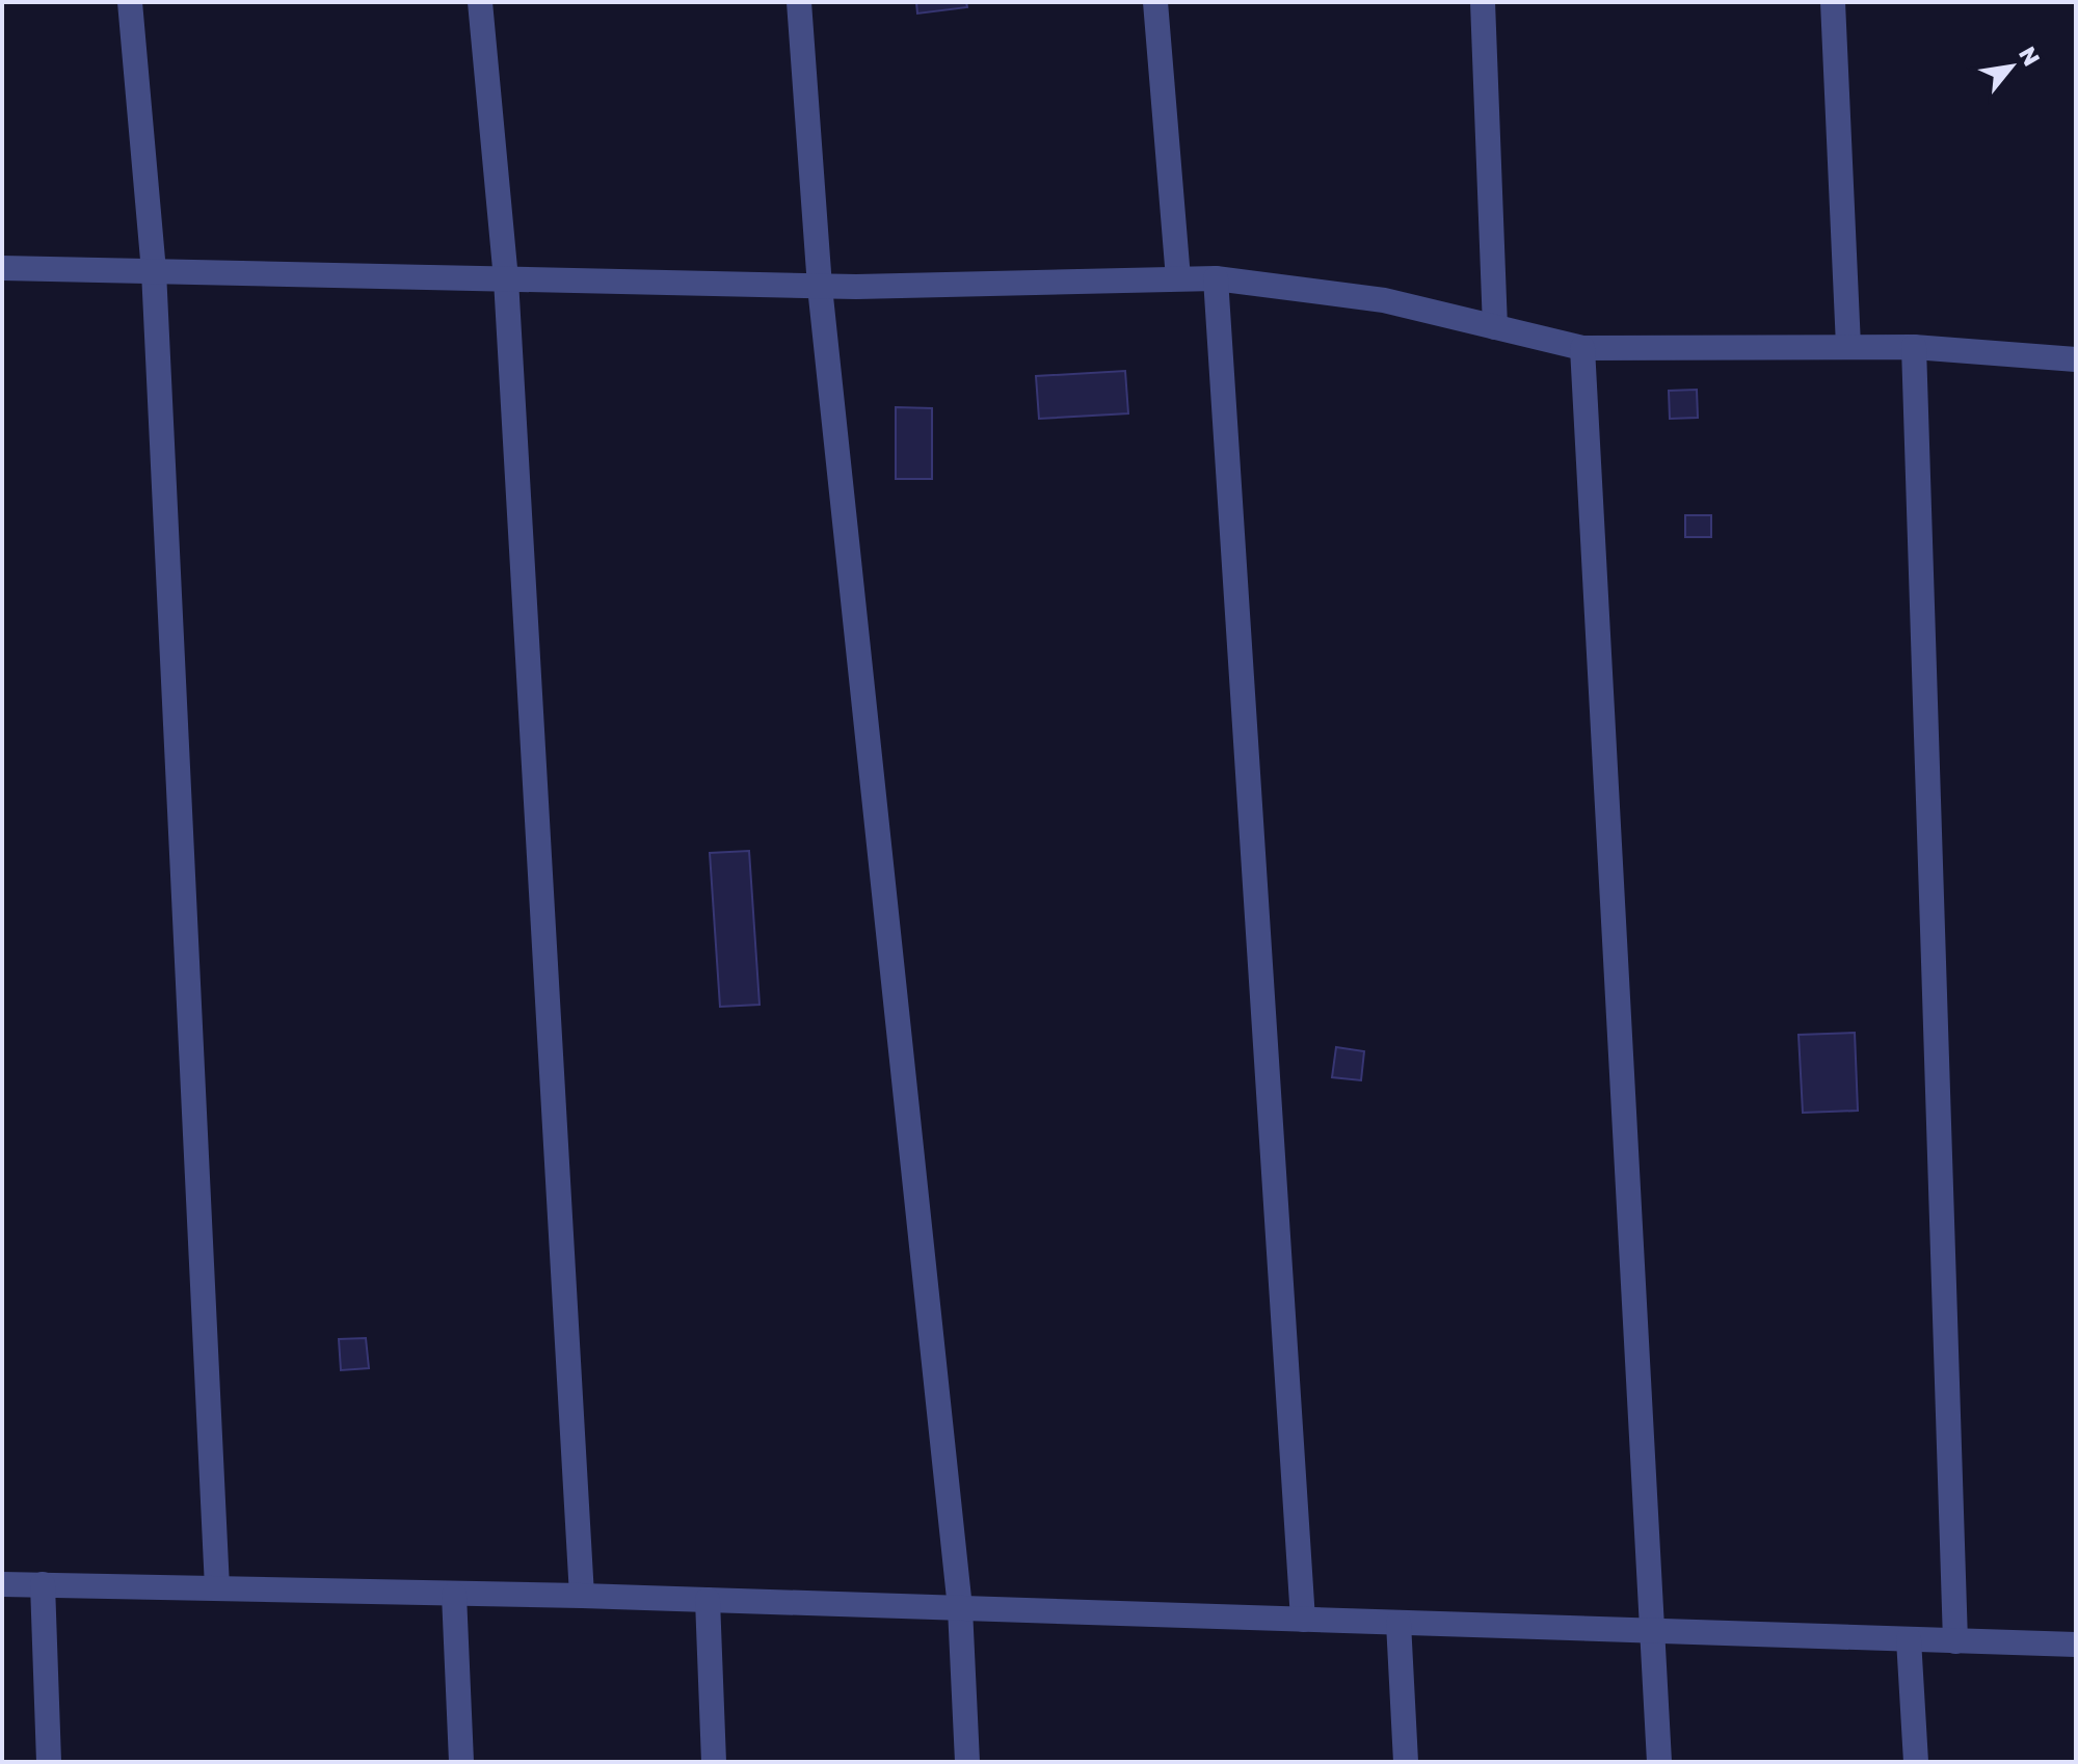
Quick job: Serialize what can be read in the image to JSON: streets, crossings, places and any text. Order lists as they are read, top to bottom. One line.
{"north":"top right"}
